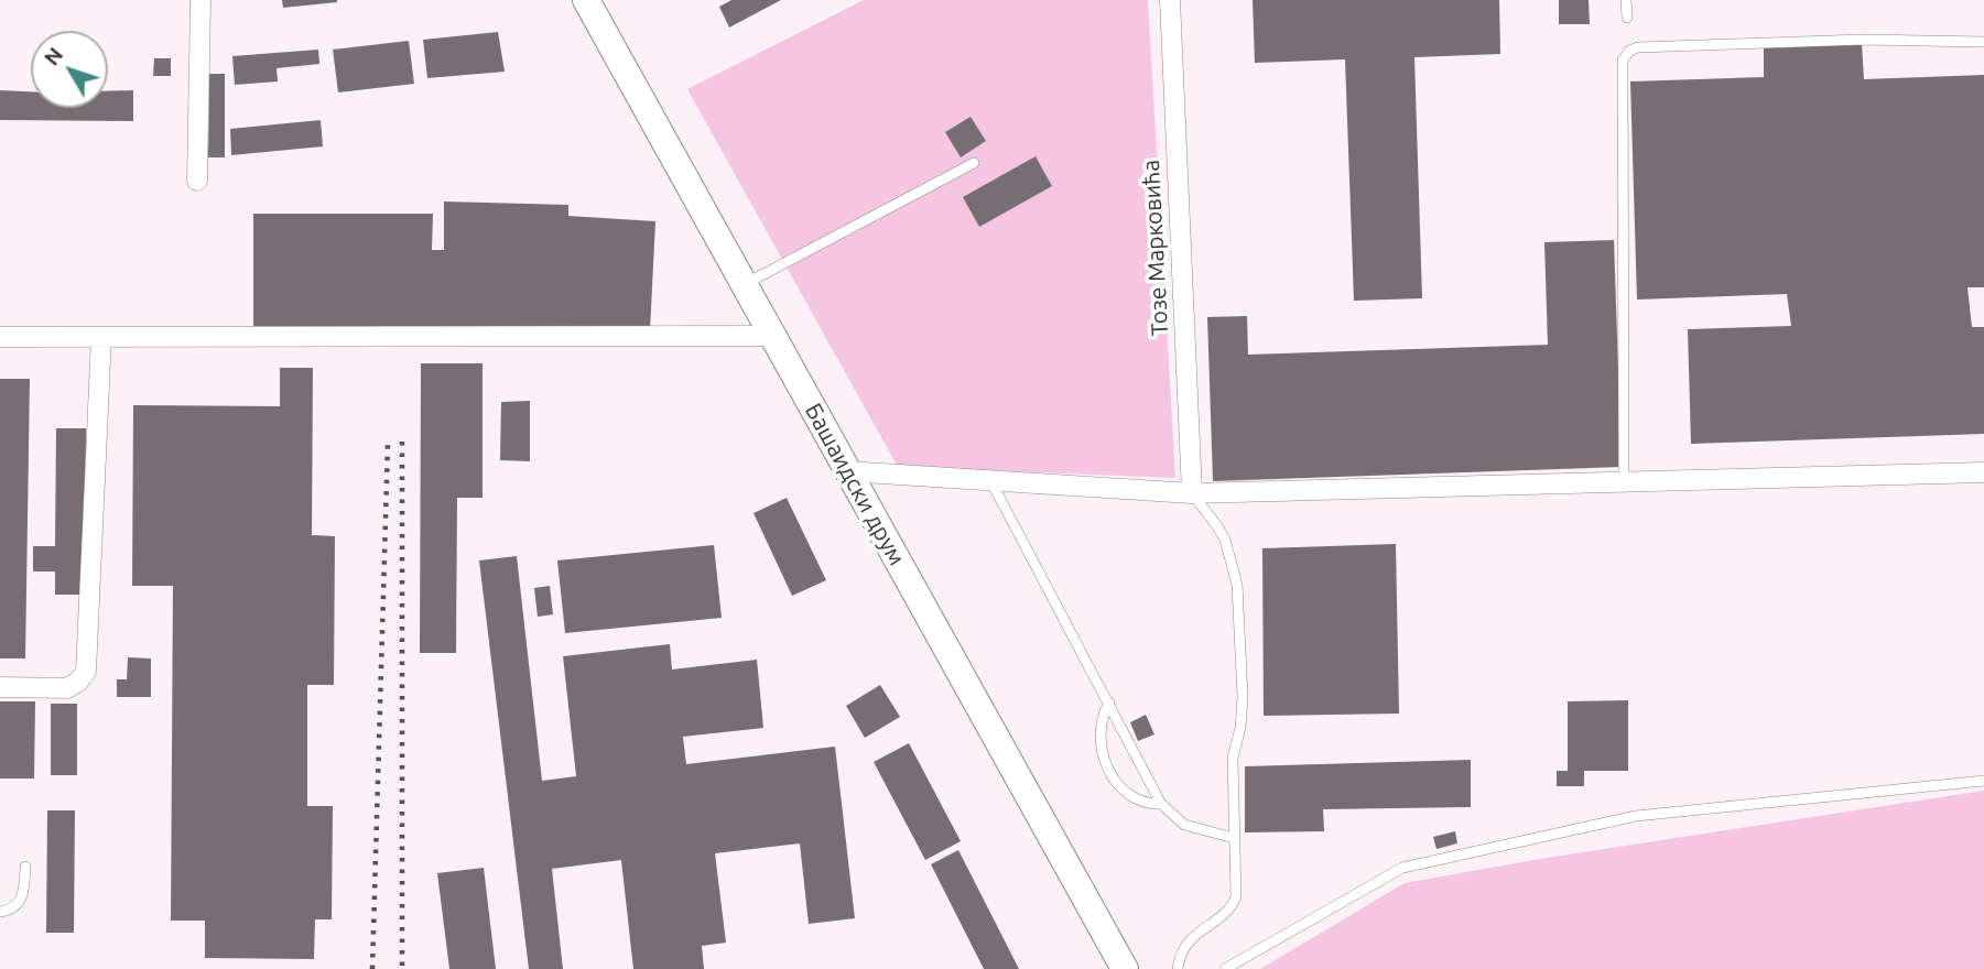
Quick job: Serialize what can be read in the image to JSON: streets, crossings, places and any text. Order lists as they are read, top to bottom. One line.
{"streets":{"street":["Тозе Марковића","Башаидски друм"]},"north":"top left"}
